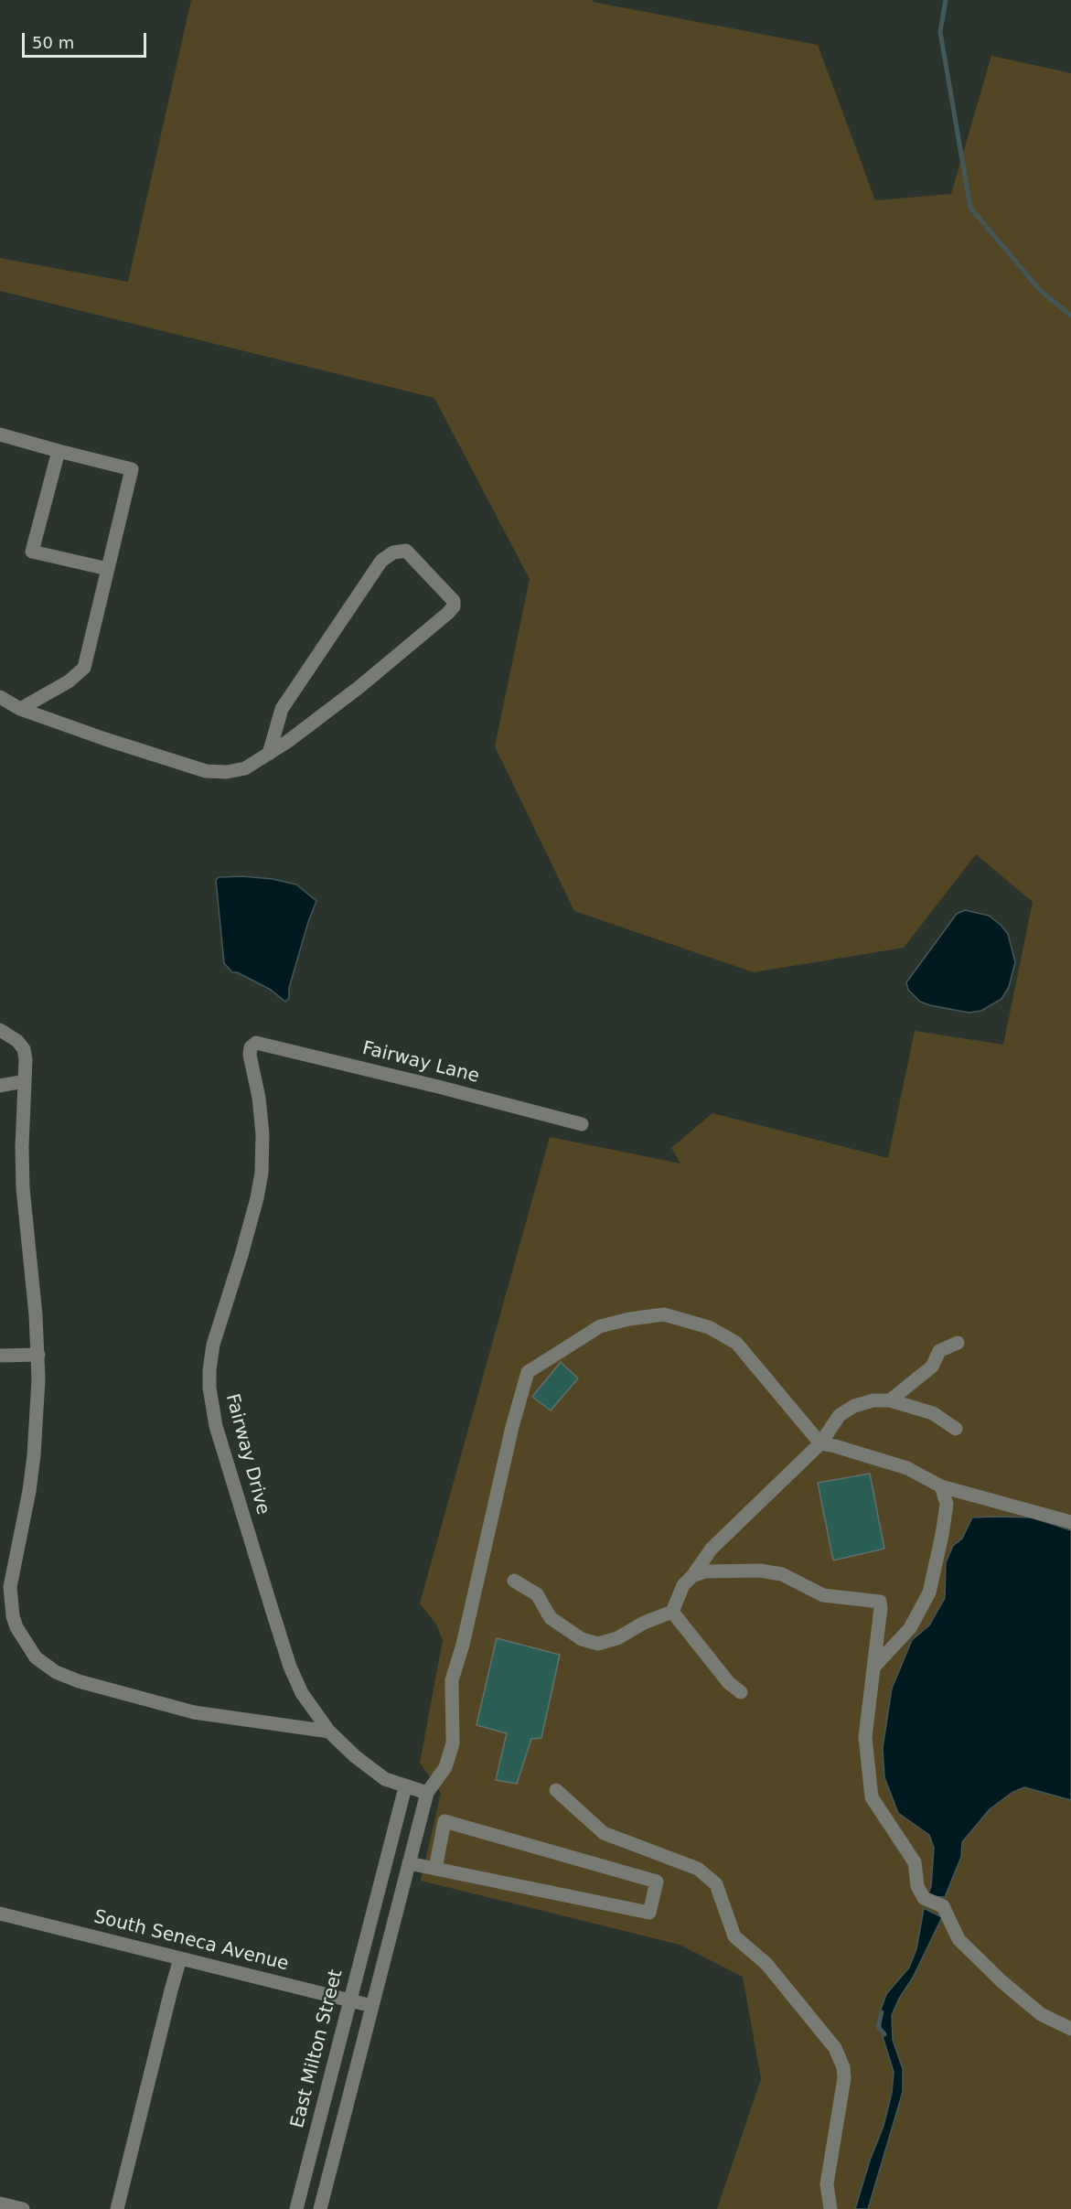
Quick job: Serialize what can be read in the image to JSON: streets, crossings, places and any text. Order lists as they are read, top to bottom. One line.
{"streets":{"street":["Fairway Lane","Fairway Drive","South Seneca Avenue","East Milton Street"]},"crossings":[["Fairway Lane","Fairway Drive"],["South Seneca Avenue","East Milton Street"]],"scale_bar":"50 m"}
